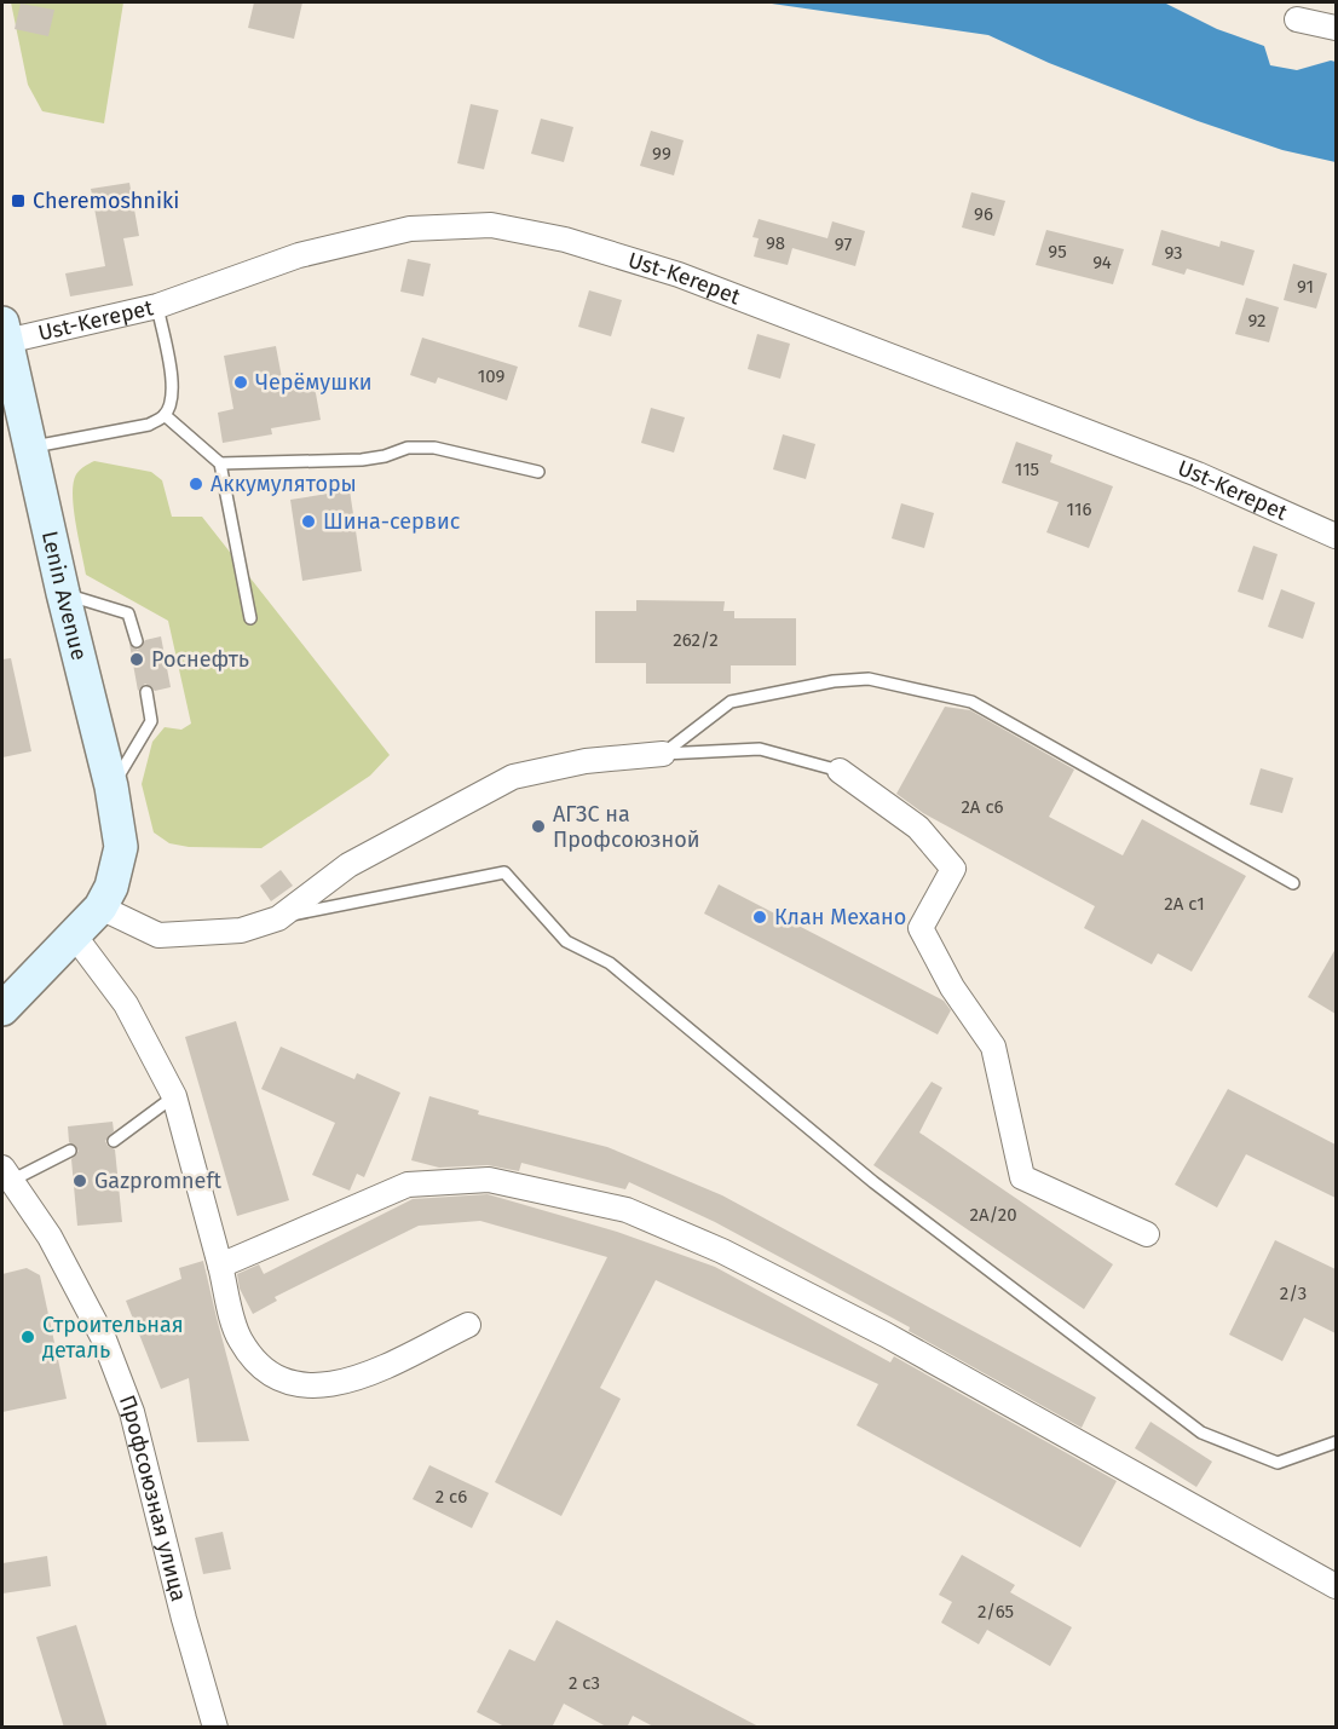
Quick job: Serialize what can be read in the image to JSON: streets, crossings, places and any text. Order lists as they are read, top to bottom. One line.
{"streets":{"main road":["Lenin Avenue"],"street":["Ust-Kerepet","Профсоюзная улица"]},"crossings":[["Ust-Kerepet","Lenin Avenue"]],"places":{"transit":["Cheremoshniki"],"other":["Черёмушки","Аккумуляторы","Шина-сервис","Роснефть","АГЗС на Профсоюзной","Клан Механо","Gazpromneft","Строительная деталь"]},"house_numbers":["99","96","98","97","95","93","94","91","92","109","115","116","262/2","2А с6","2А с1","2А/20","2/3","2 с6","2/65","2 с3"]}
